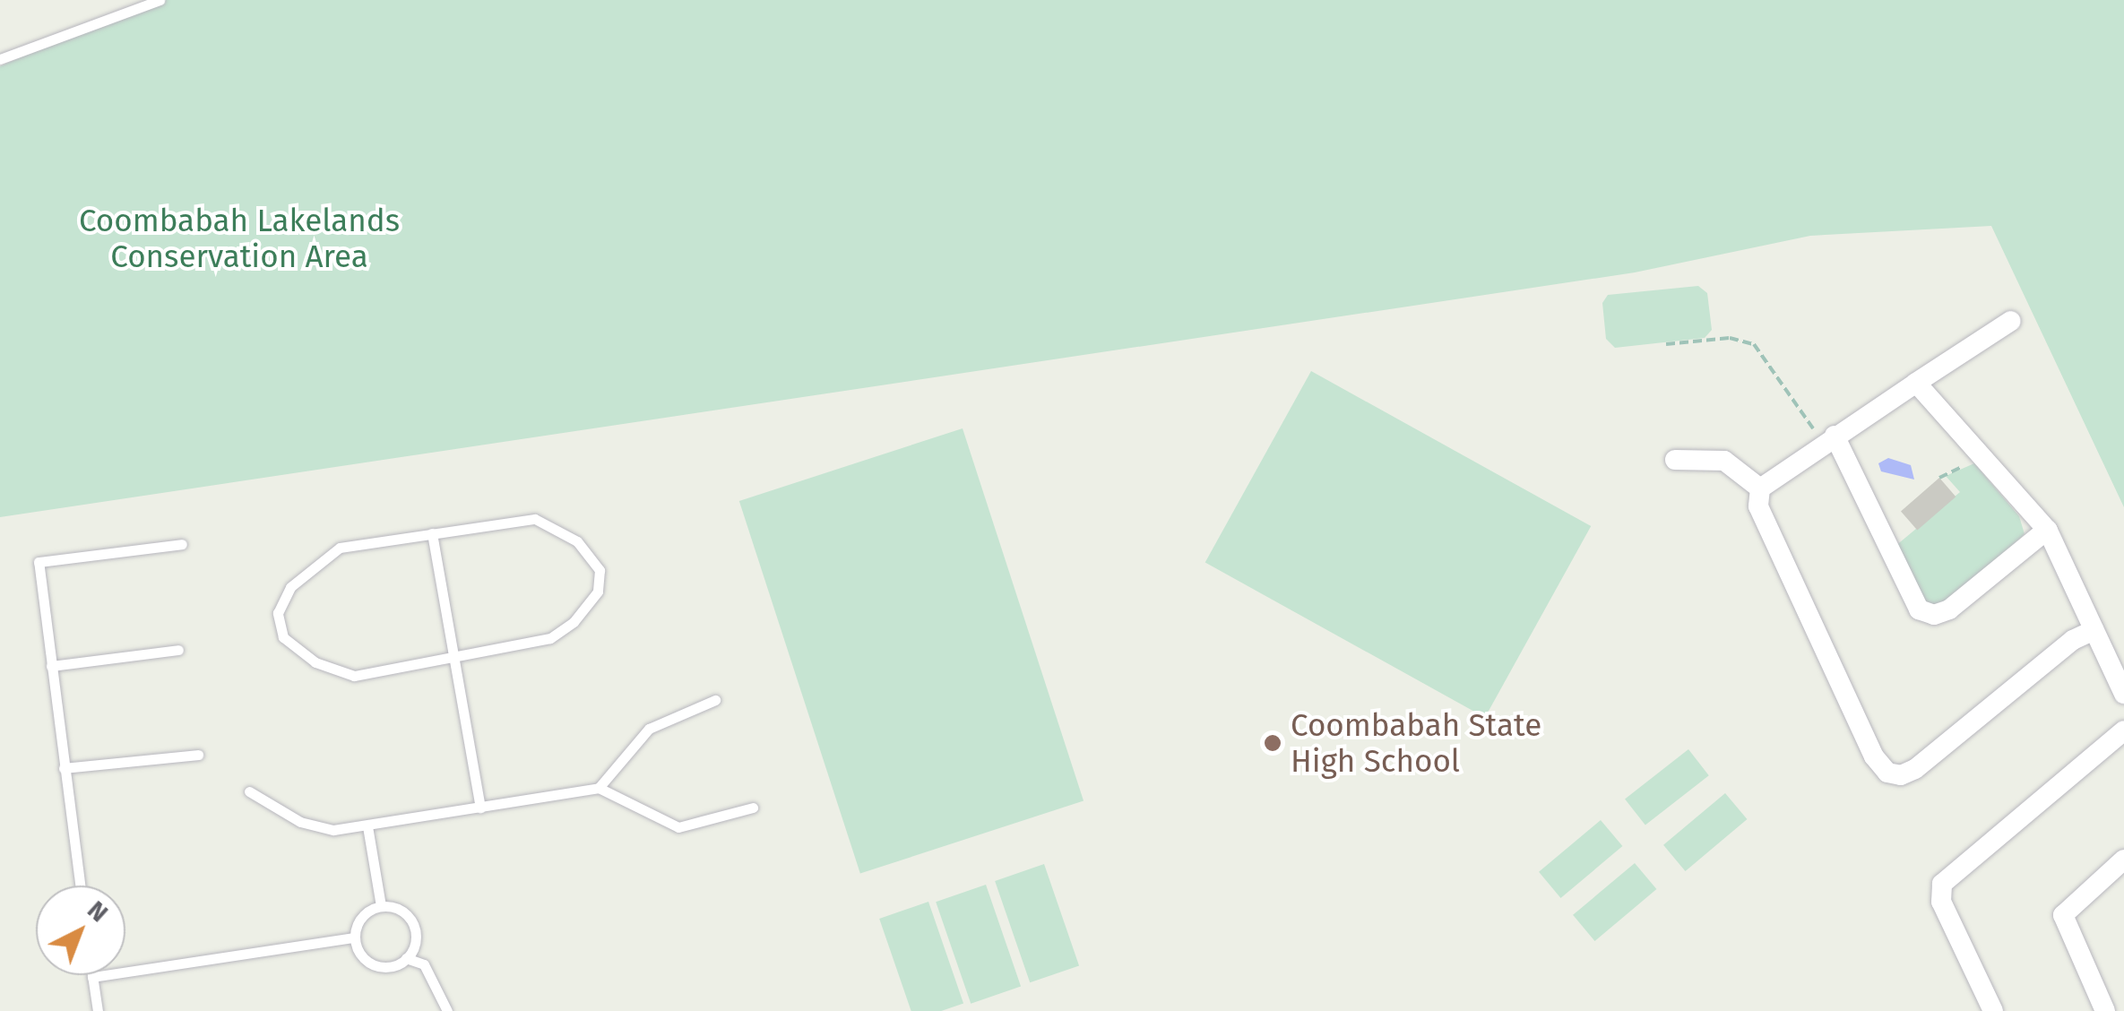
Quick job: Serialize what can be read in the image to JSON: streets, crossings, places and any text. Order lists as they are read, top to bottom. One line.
{"parks":["Coombabah Lakelands Conservation Area"],"places":["Coombabah State High School"],"north":"top right"}
